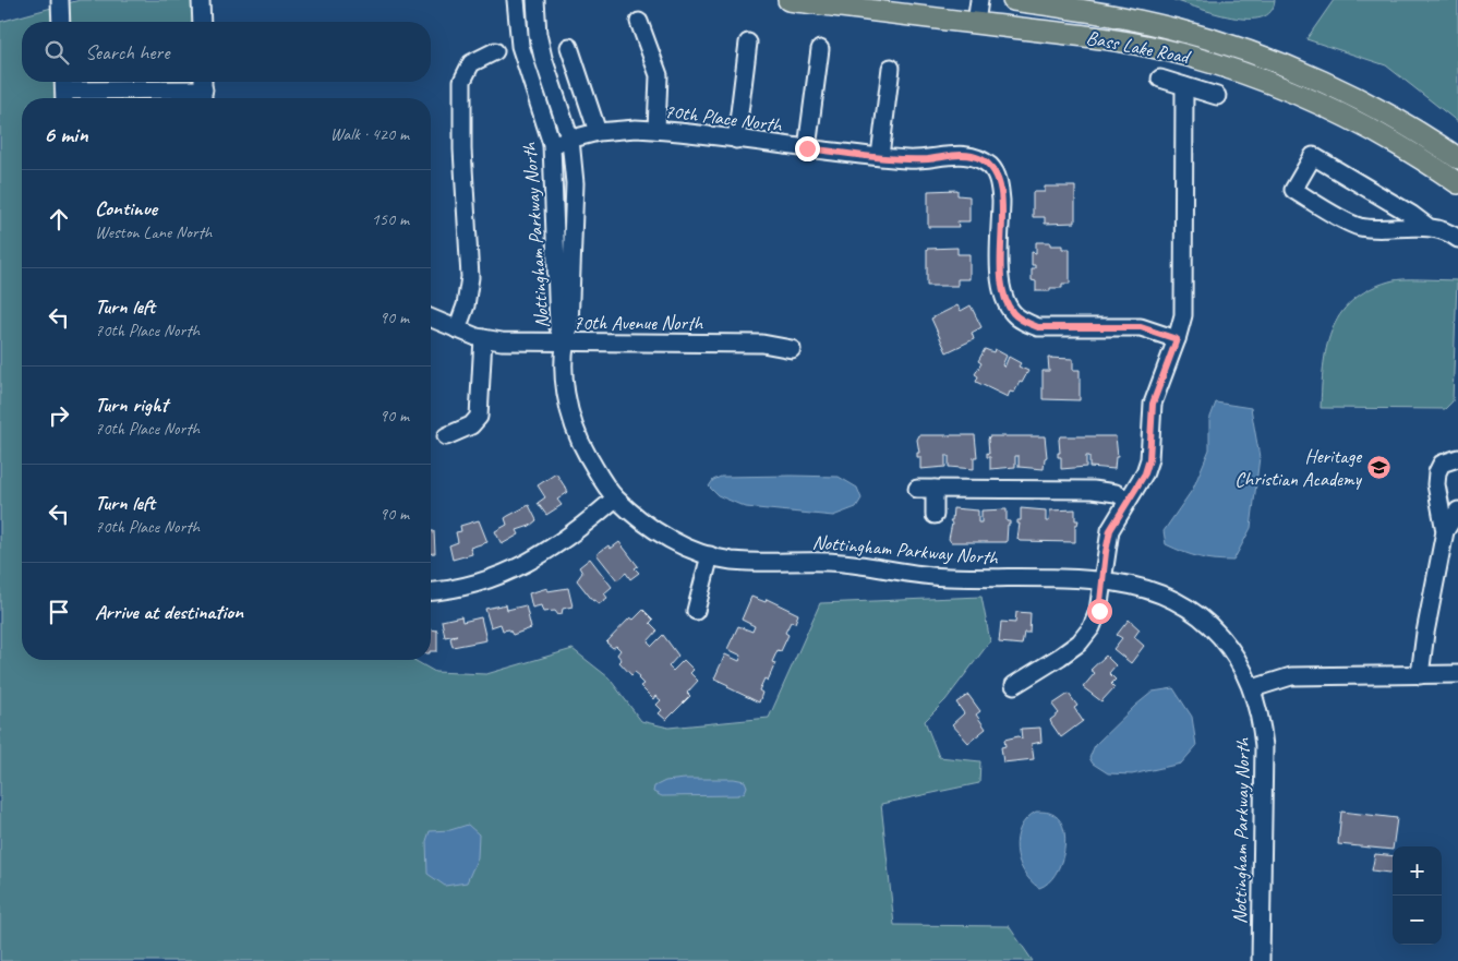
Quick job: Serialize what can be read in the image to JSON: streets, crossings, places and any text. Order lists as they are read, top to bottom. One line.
{"streets":{"main road":["Bass Lake Road"],"street":["70th Place North","Nottingham Parkway North","70th Avenue North"]},"crossings":[["70th Place North","Nottingham Parkway North"],["Nottingham Parkway North","70th Avenue North"]],"places":{"school or university":["Heritage Christian Academy"]},"page":{"search":"Search here","heading":["6 min","Walk · 420 m"],"list":[["Continue","Weston Lane North","150 m"],["Turn left","70th Place North","90 m"],["Turn right","70th Place North","90 m"],["Turn left","70th Place North","90 m"],"Arrive at destination"],"map_buttons":["+","−"]}}
